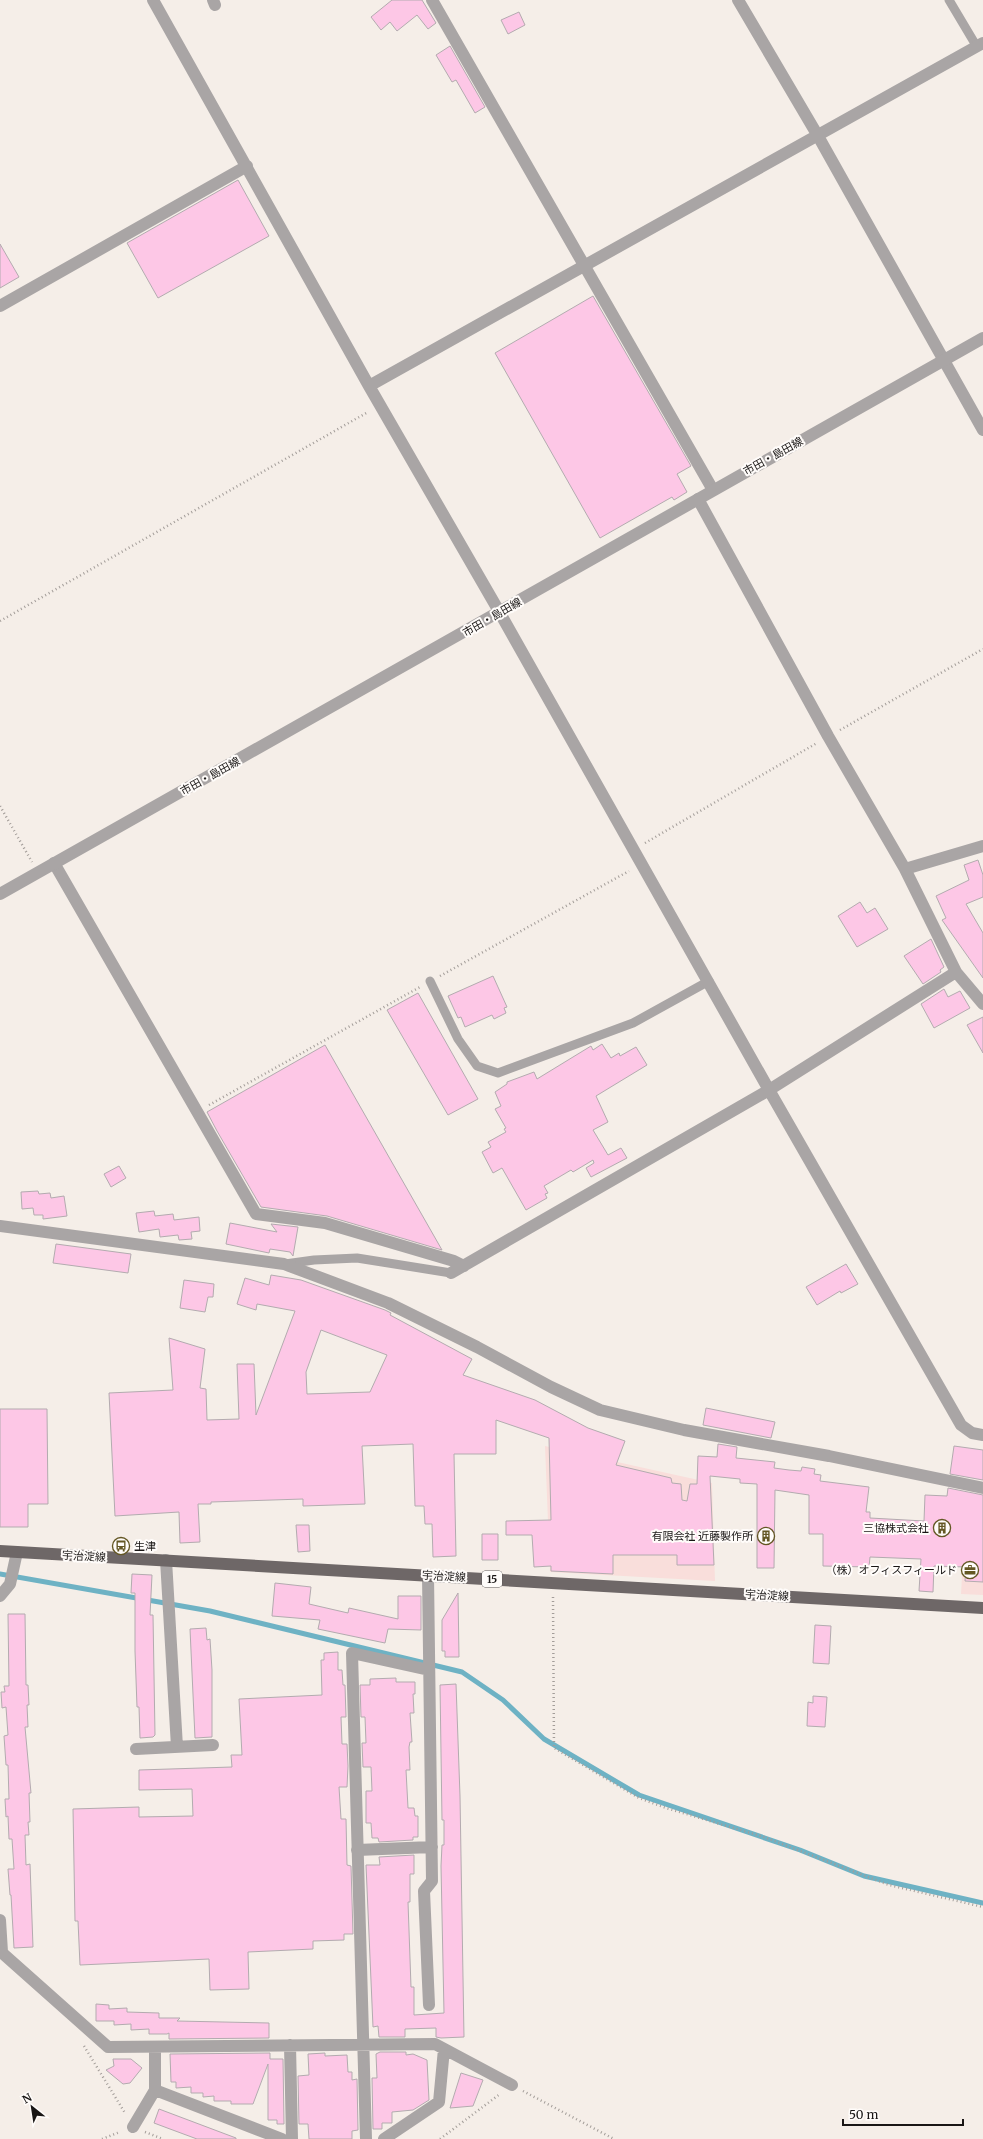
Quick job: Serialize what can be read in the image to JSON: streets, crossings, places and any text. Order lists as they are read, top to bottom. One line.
{"streets":{"main road":["宇治淀線","15"],"street":["市田・島田線"]},"places":{"building":["三協株式会社","有限会社 近藤製作所"],"bus stop":["生津"],"office":["（株）オフィスフィールド"]},"scale_bar":"50 m","north":"top left"}
